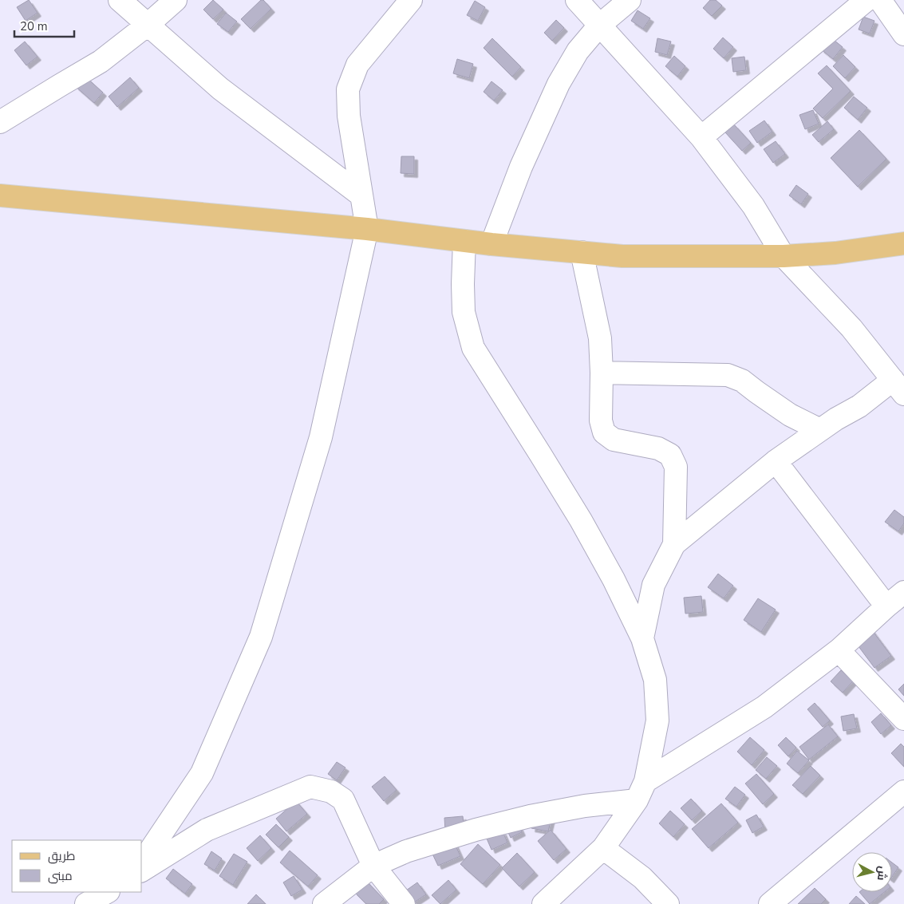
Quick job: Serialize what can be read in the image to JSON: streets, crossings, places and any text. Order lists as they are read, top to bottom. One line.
{"legend":["طريق","مبنى"],"scale_bar":"20 m","north":"right"}
